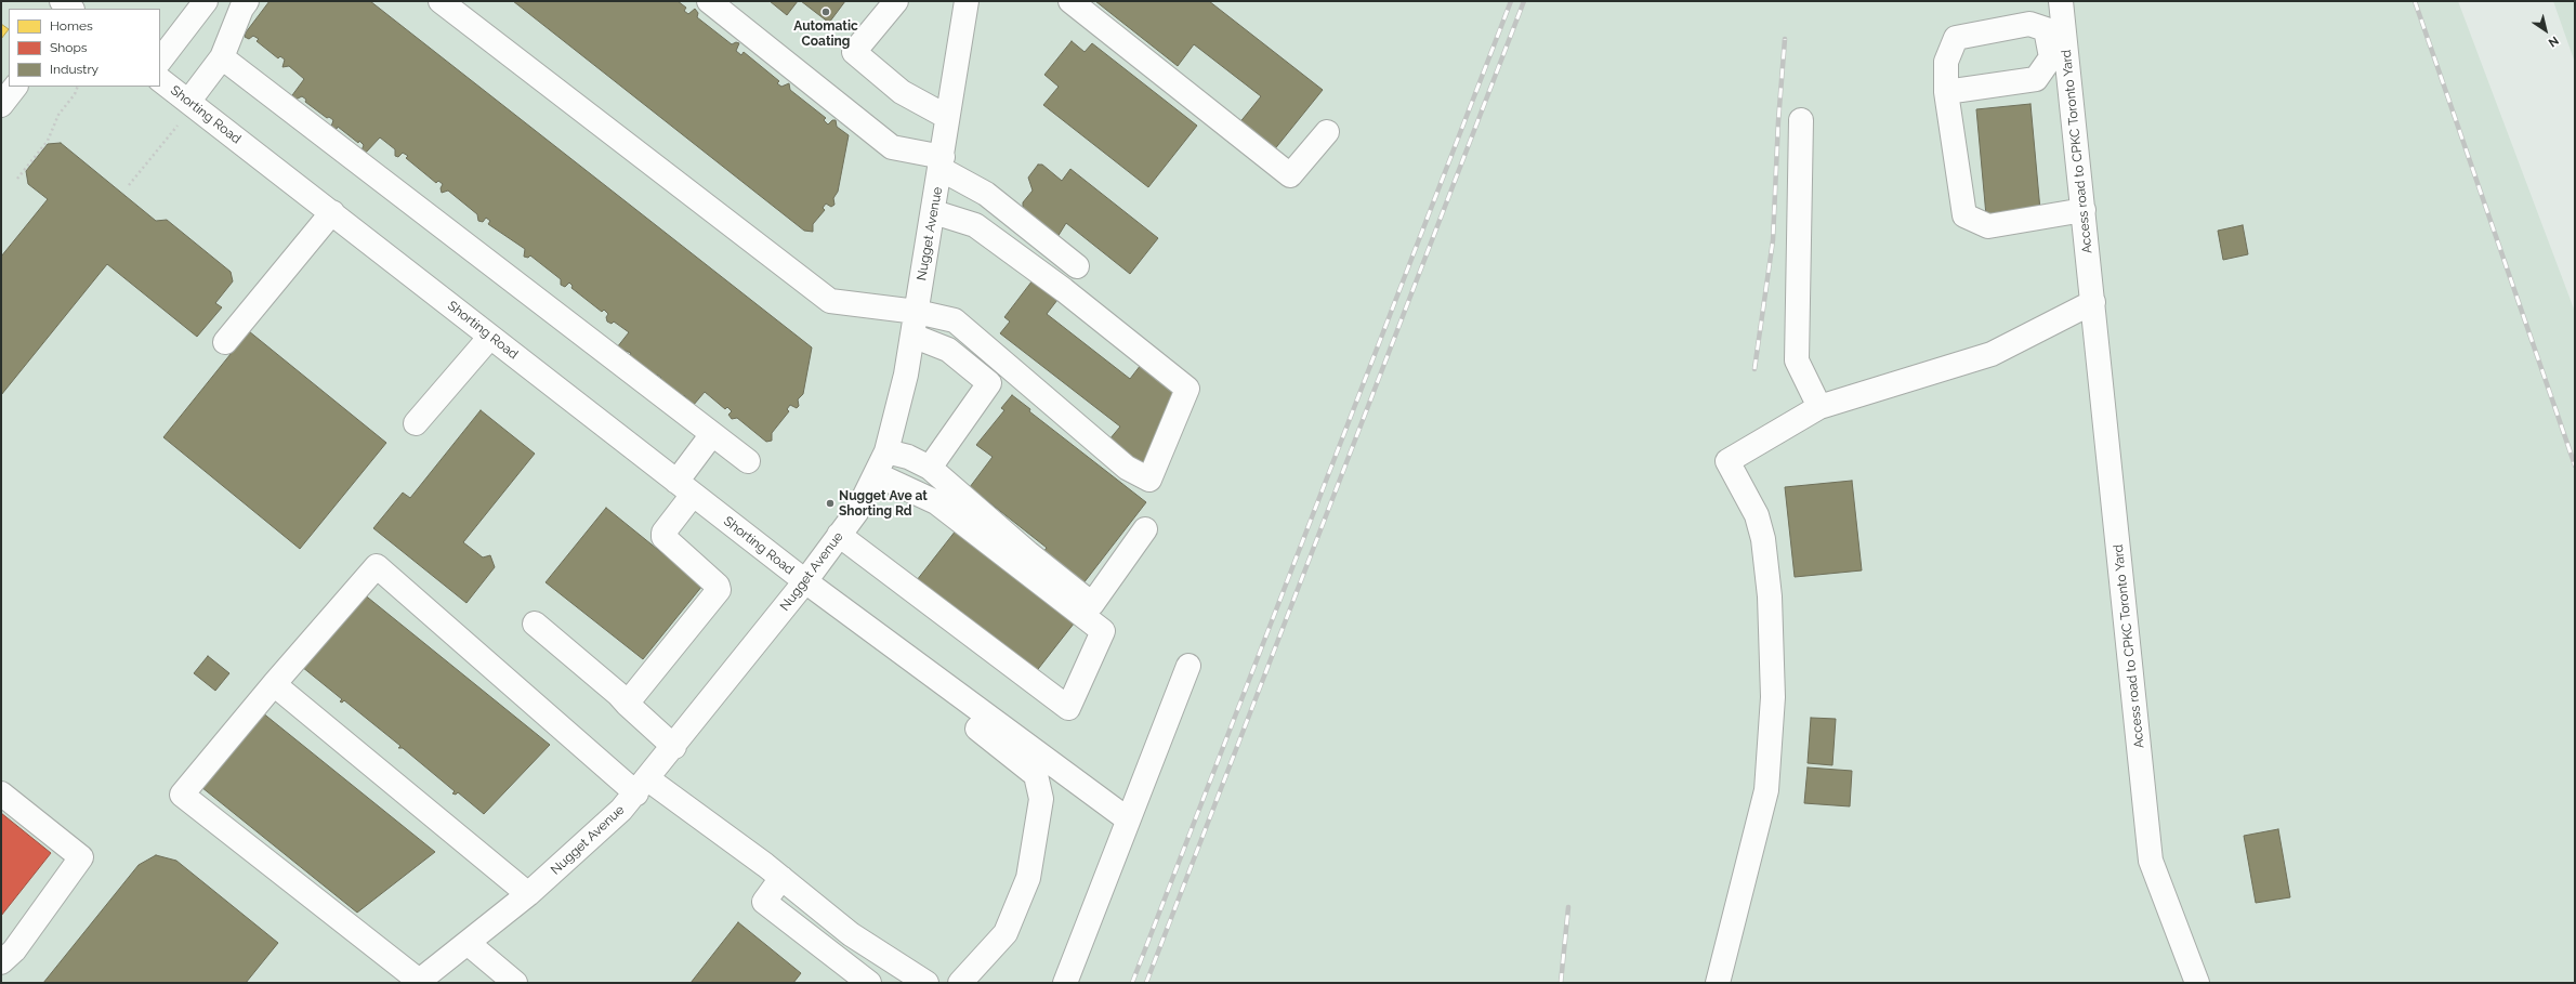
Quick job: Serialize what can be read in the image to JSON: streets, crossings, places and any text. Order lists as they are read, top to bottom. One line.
{"streets":{"street":["Shorting Road","Access road to CPKC Toronto Yard","Nugget Avenue"]},"crossings":[["Shorting Road","Nugget Avenue"]],"places":["Automatic Coating","Nugget Ave at Shorting Rd"],"legend":["Homes","Shops","Industry"],"north":"bottom right"}
